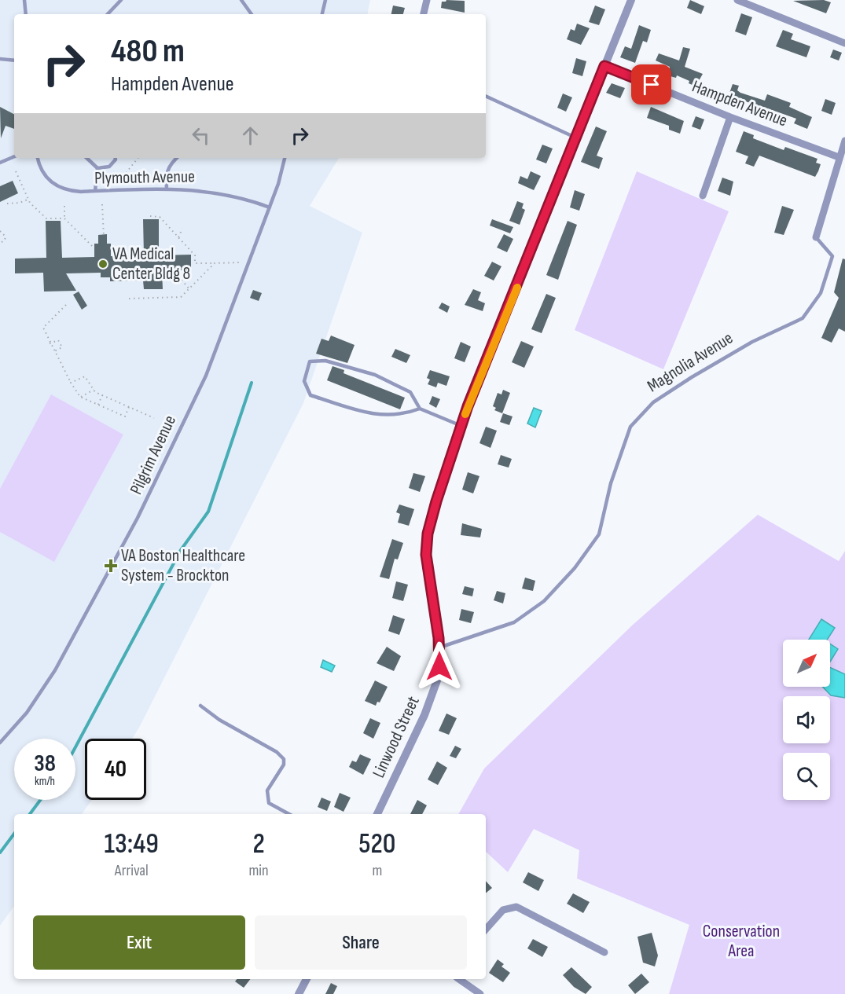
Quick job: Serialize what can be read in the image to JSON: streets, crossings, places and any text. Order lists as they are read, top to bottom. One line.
{"streets":{"street":["Hampden Avenue","Magnolia Avenue","Linwood Street"],"lane":["Plymouth Avenue","Pilgrim Avenue"]},"crossings":[["Hampden Avenue","Magnolia Avenue"],["Hampden Avenue","Linwood Street"],["Plymouth Avenue","Pilgrim Avenue"],["Magnolia Avenue","Linwood Street"]],"parks":["Conservation Area"],"places":{"other":["VA Medical Center Bldg 8"],"health":["VA Boston Healthcare System - Brockton"]},"north":"top right","page":{"turn":["480 m","Hampden Avenue"],"speed":"38 km/h","limit":"40","eta":["13:49","Arrival","2","min","520","m"],"buttons":["Exit","Share"]}}
